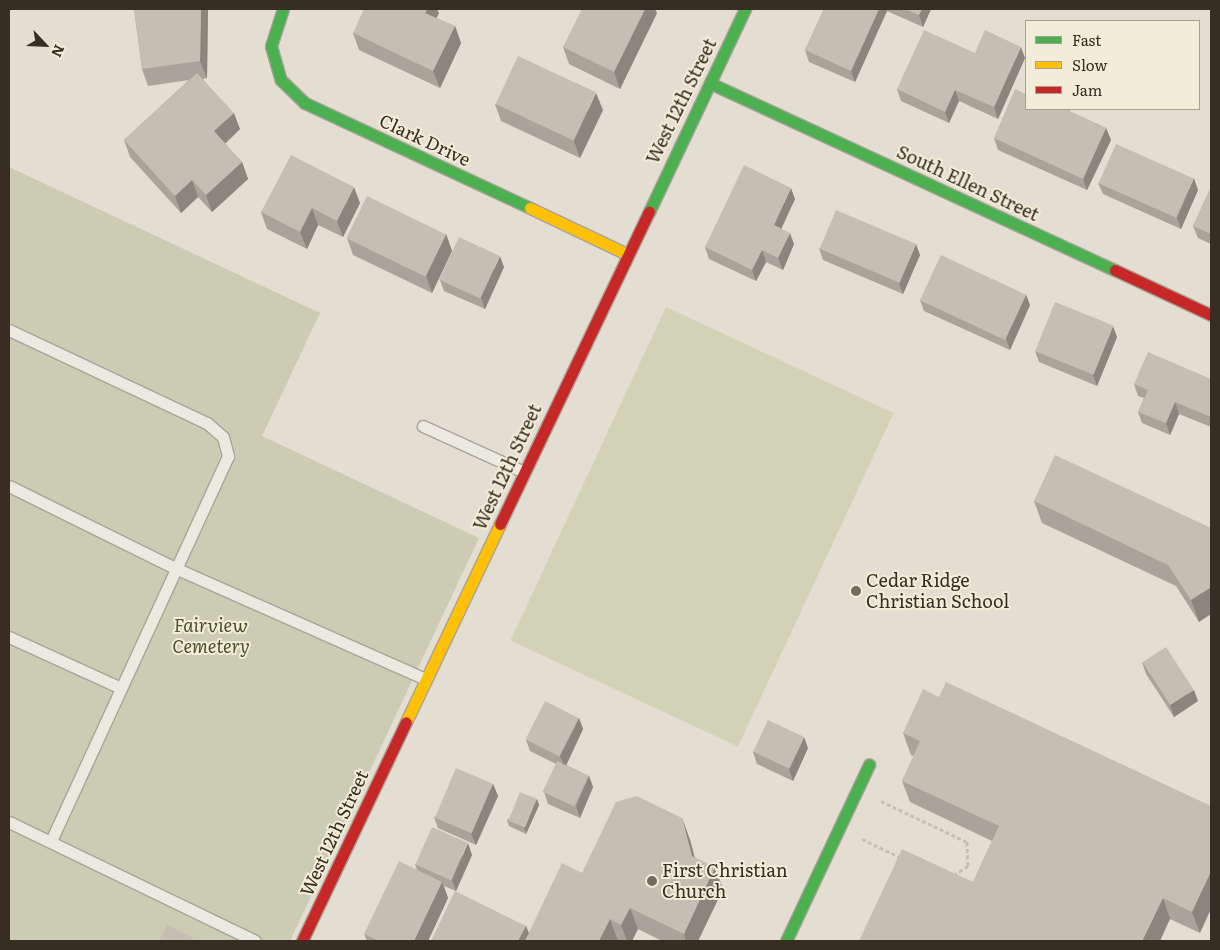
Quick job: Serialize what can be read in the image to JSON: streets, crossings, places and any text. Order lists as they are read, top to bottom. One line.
{"streets":{"street":["West 12th Street","Clark Drive","South Ellen Street"]},"crossings":[["West 12th Street","Clark Drive"],["West 12th Street","South Ellen Street"]],"parks":["Fairview Cemetery"],"places":["Cedar Ridge Christian School","First Christian Church"],"legend":["Fast","Slow","Jam"],"north":"bottom right"}
